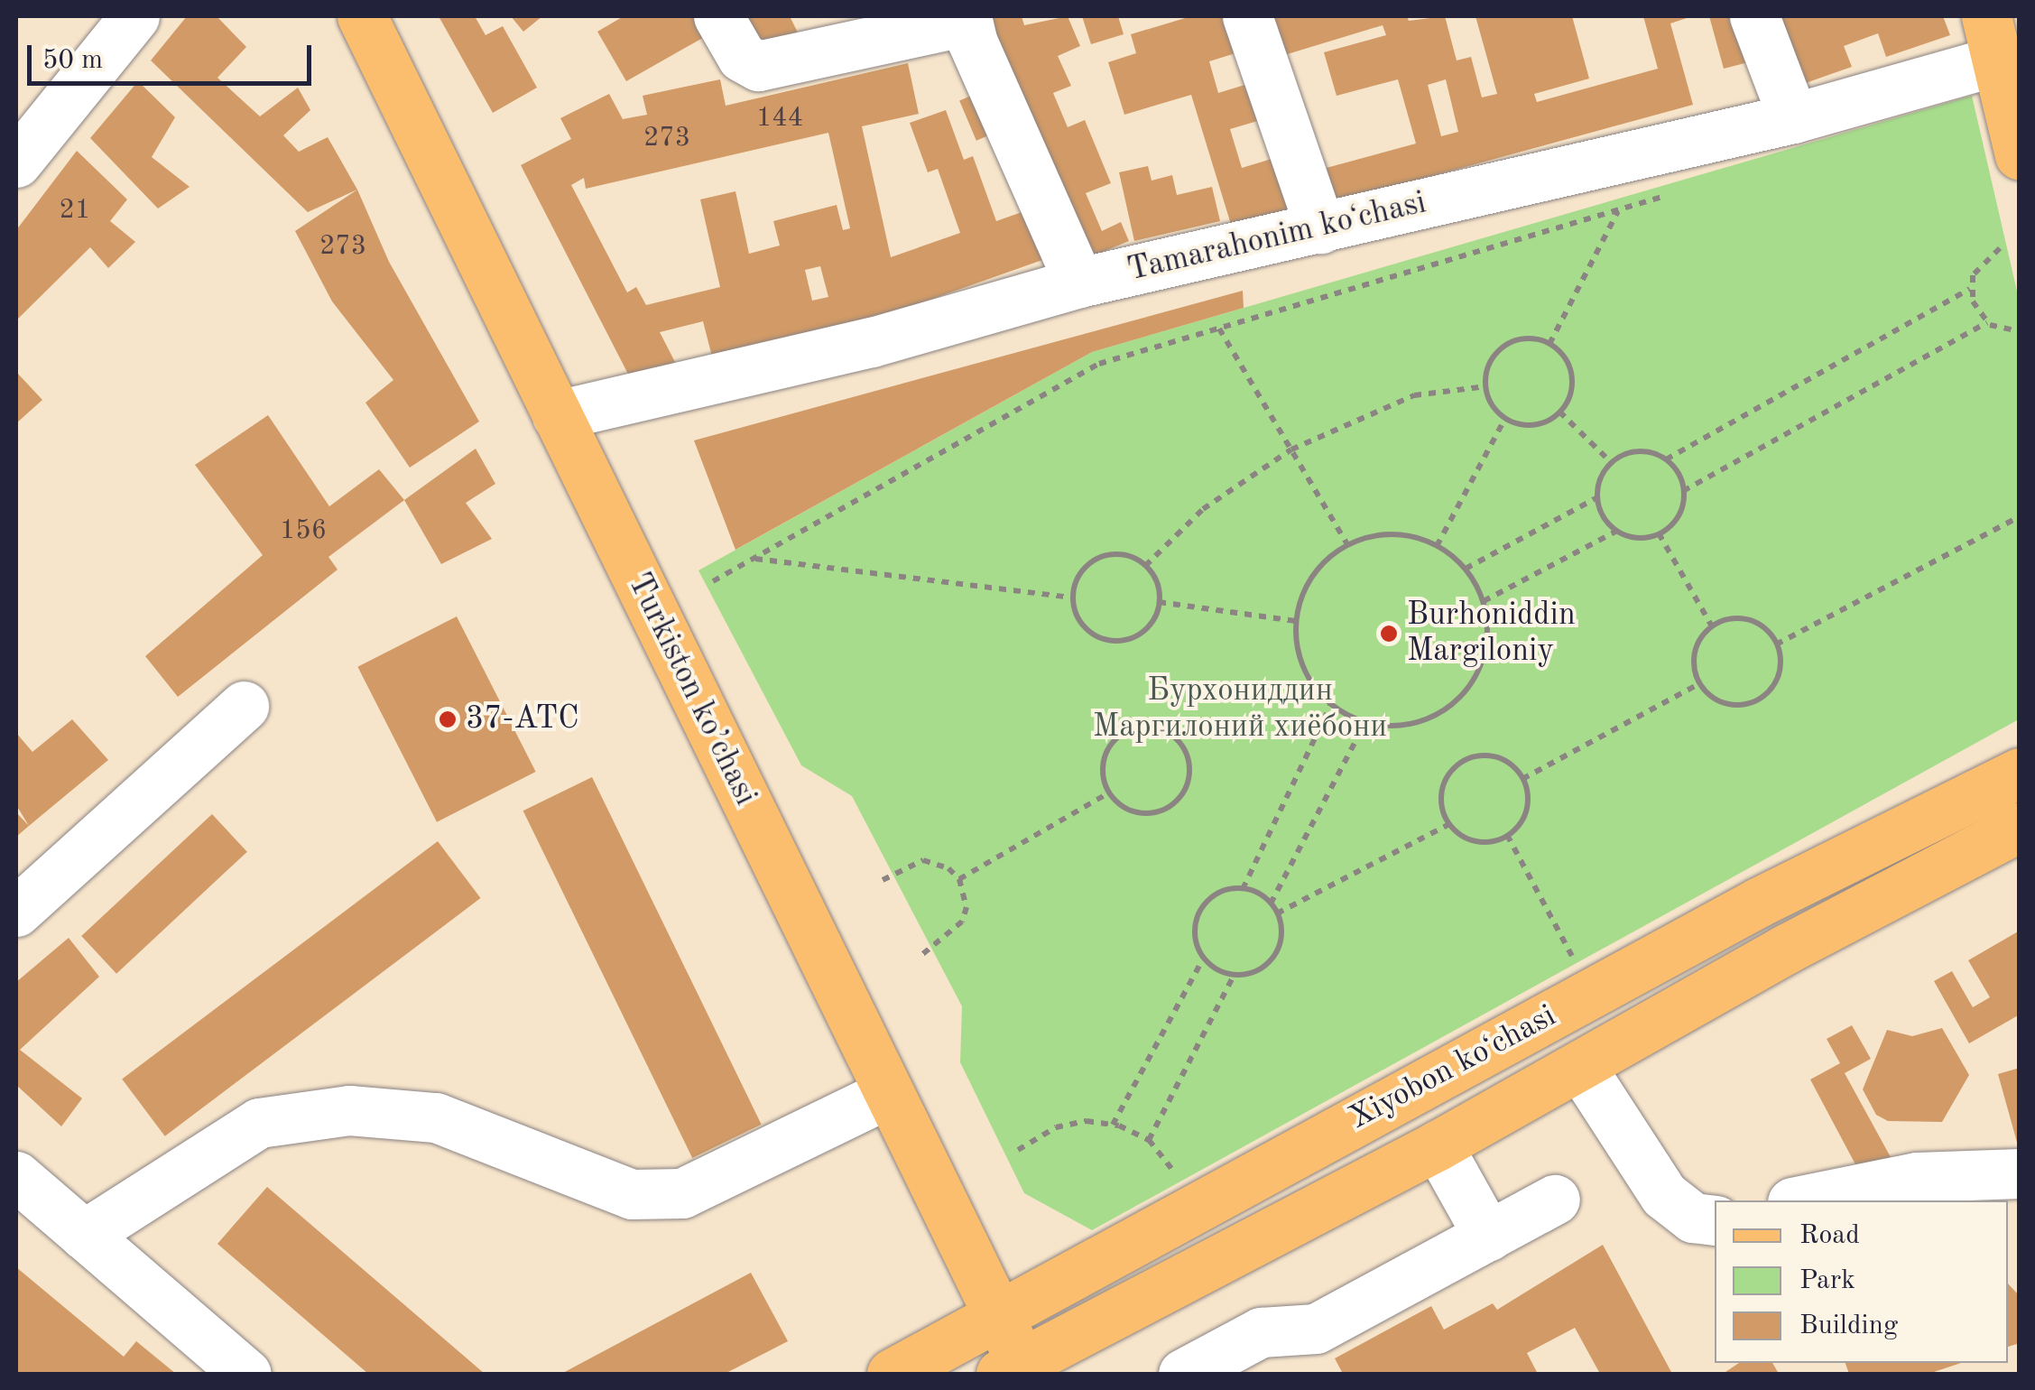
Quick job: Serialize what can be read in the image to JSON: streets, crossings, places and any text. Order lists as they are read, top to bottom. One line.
{"streets":{"main road":["Turkiston ko’chasi","Xiyobon koʻchasi"],"street":["Tamarahonim koʻchasi"]},"crossings":[["Tamarahonim koʻchasi","Turkiston ko’chasi"],["Turkiston ko’chasi","Xiyobon koʻchasi"]],"parks":["Бурхониддин Маргилоний хиёбони"],"places":["Burhoniddin Margiloniy","37-АТС"],"house_numbers":["144","273","21","273","156"],"legend":["Road","Park","Building"],"scale_bar":"50 m"}
